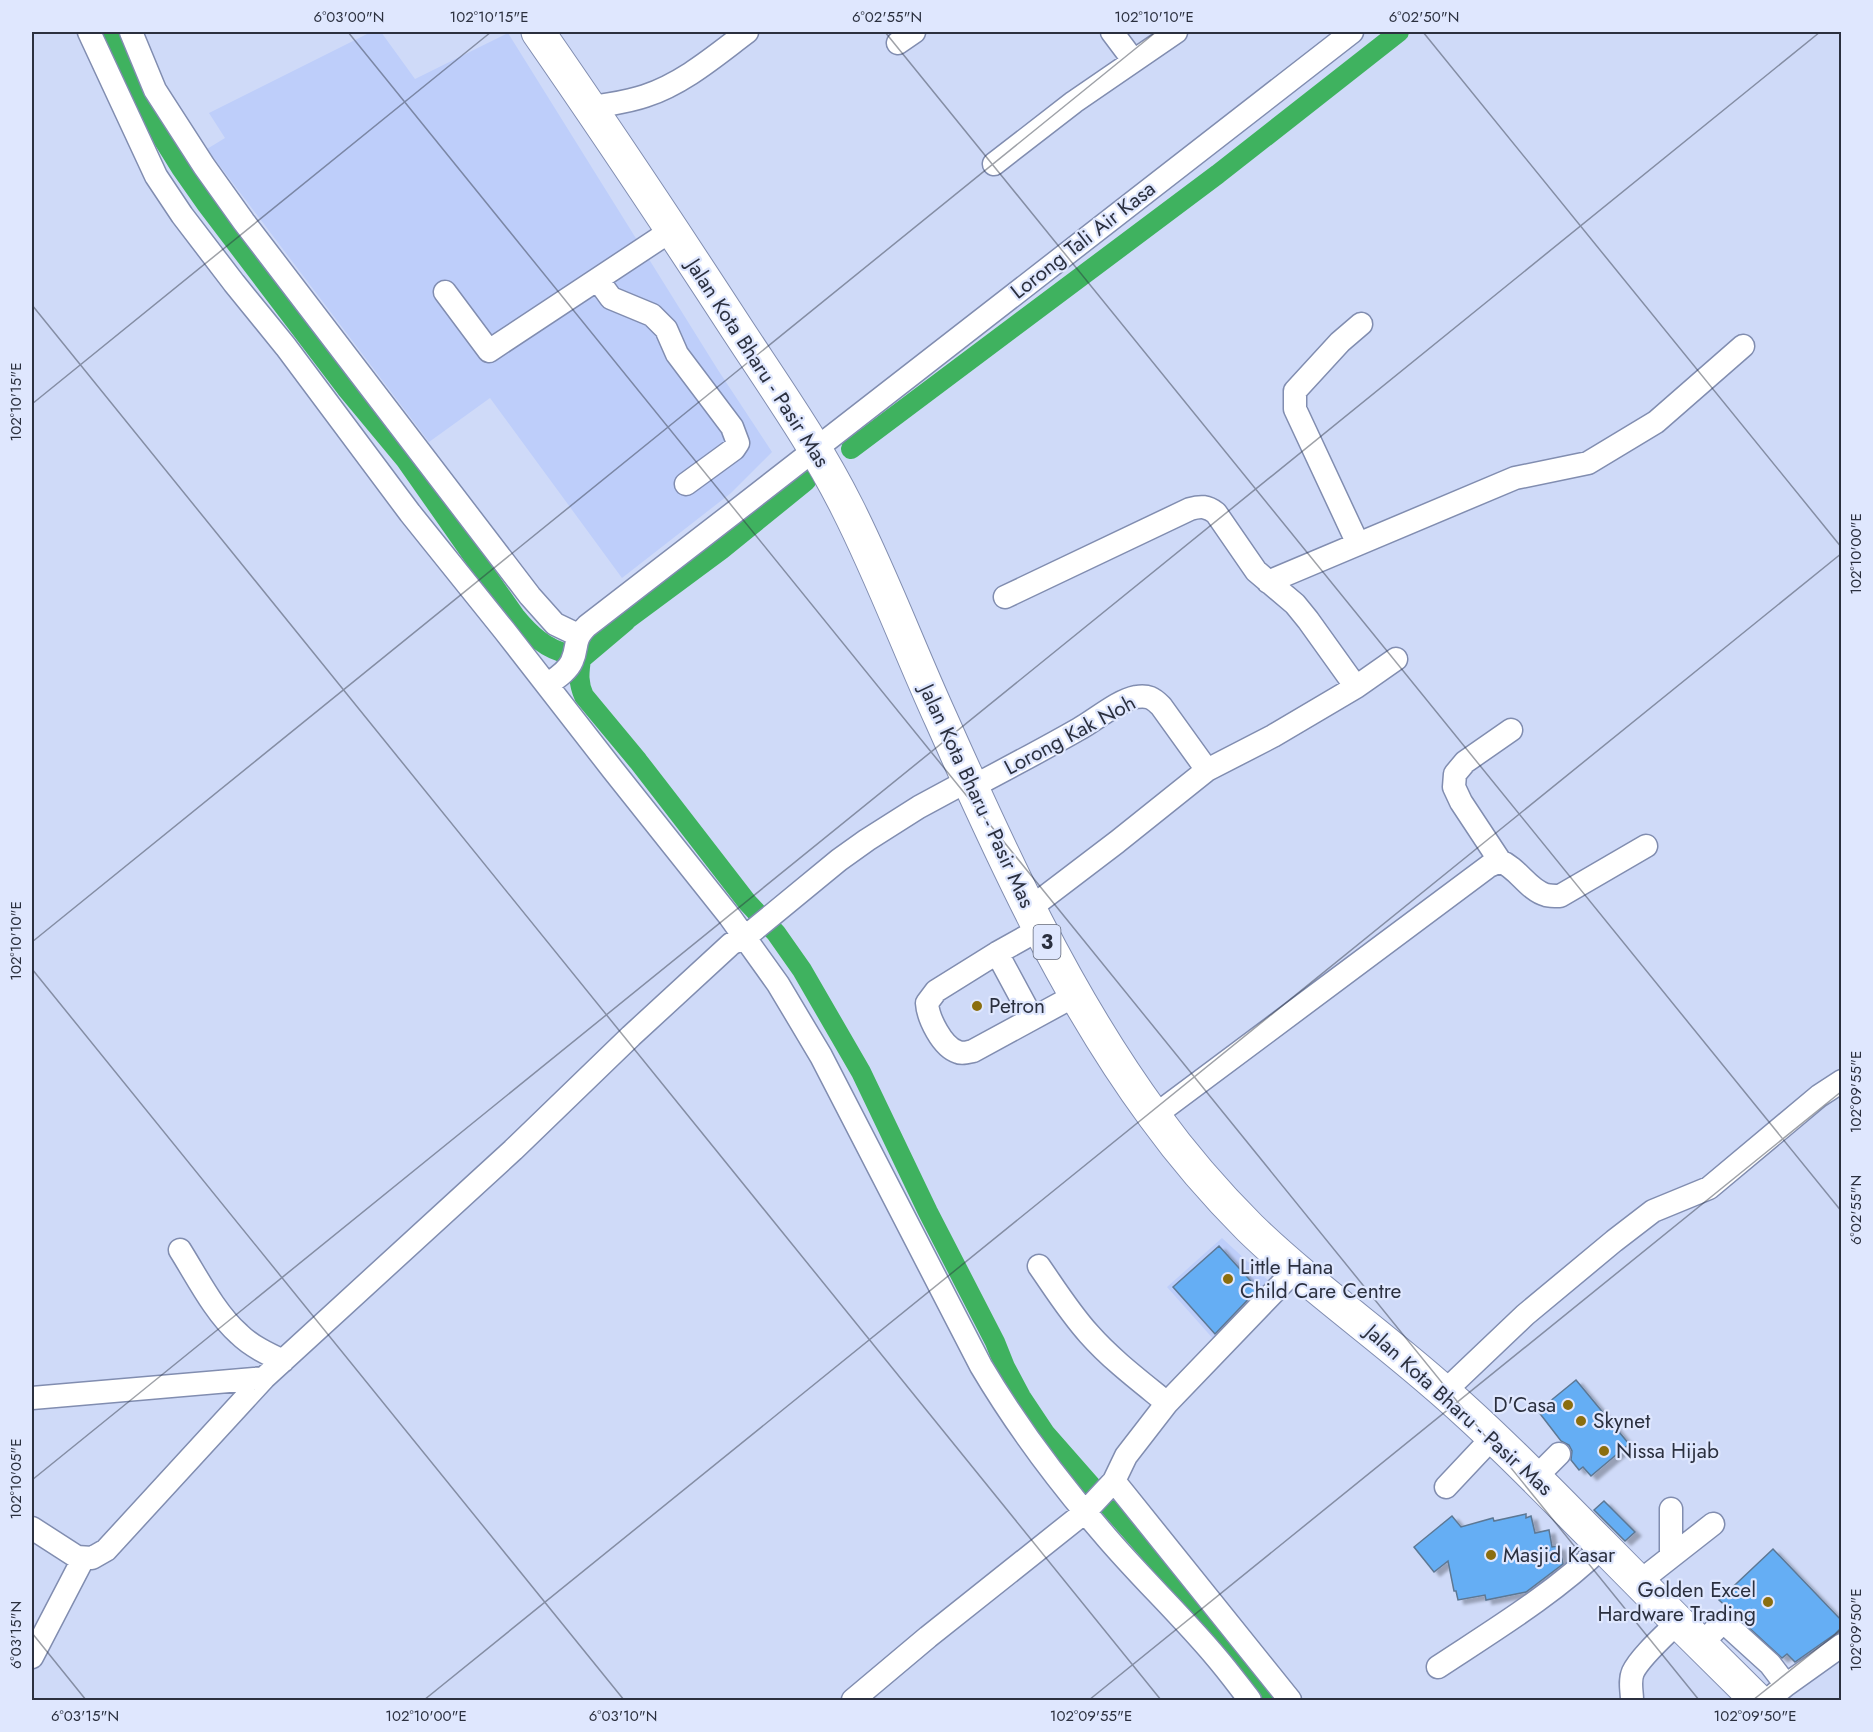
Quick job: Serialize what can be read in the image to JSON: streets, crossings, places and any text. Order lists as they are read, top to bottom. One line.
{"streets":{"highway":["Jalan Kota Bharu - Pasir Mas","3"],"street":["Lorong Tali Air Kasa","Lorong Kak Noh"]},"crossings":[["Lorong Tali Air Kasa","Jalan Kota Bharu - Pasir Mas"],["Jalan Kota Bharu - Pasir Mas","Lorong Kak Noh"]],"places":["Petron","Little Hana Child Care Centre","D'Casa","Skynet","Nissa Hijab","Masjid Kasar","Golden Excel Hardware Trading"],"coordinates":["6°03'00\"N","102°10'15\"E","6°02'55\"N","102°10'10\"E","6°02'50\"N","102°10'00\"E","102°09'55\"E","102°10'05\"E","102°09'50\"E","6°03'15\"N","6°03'10\"N"]}
